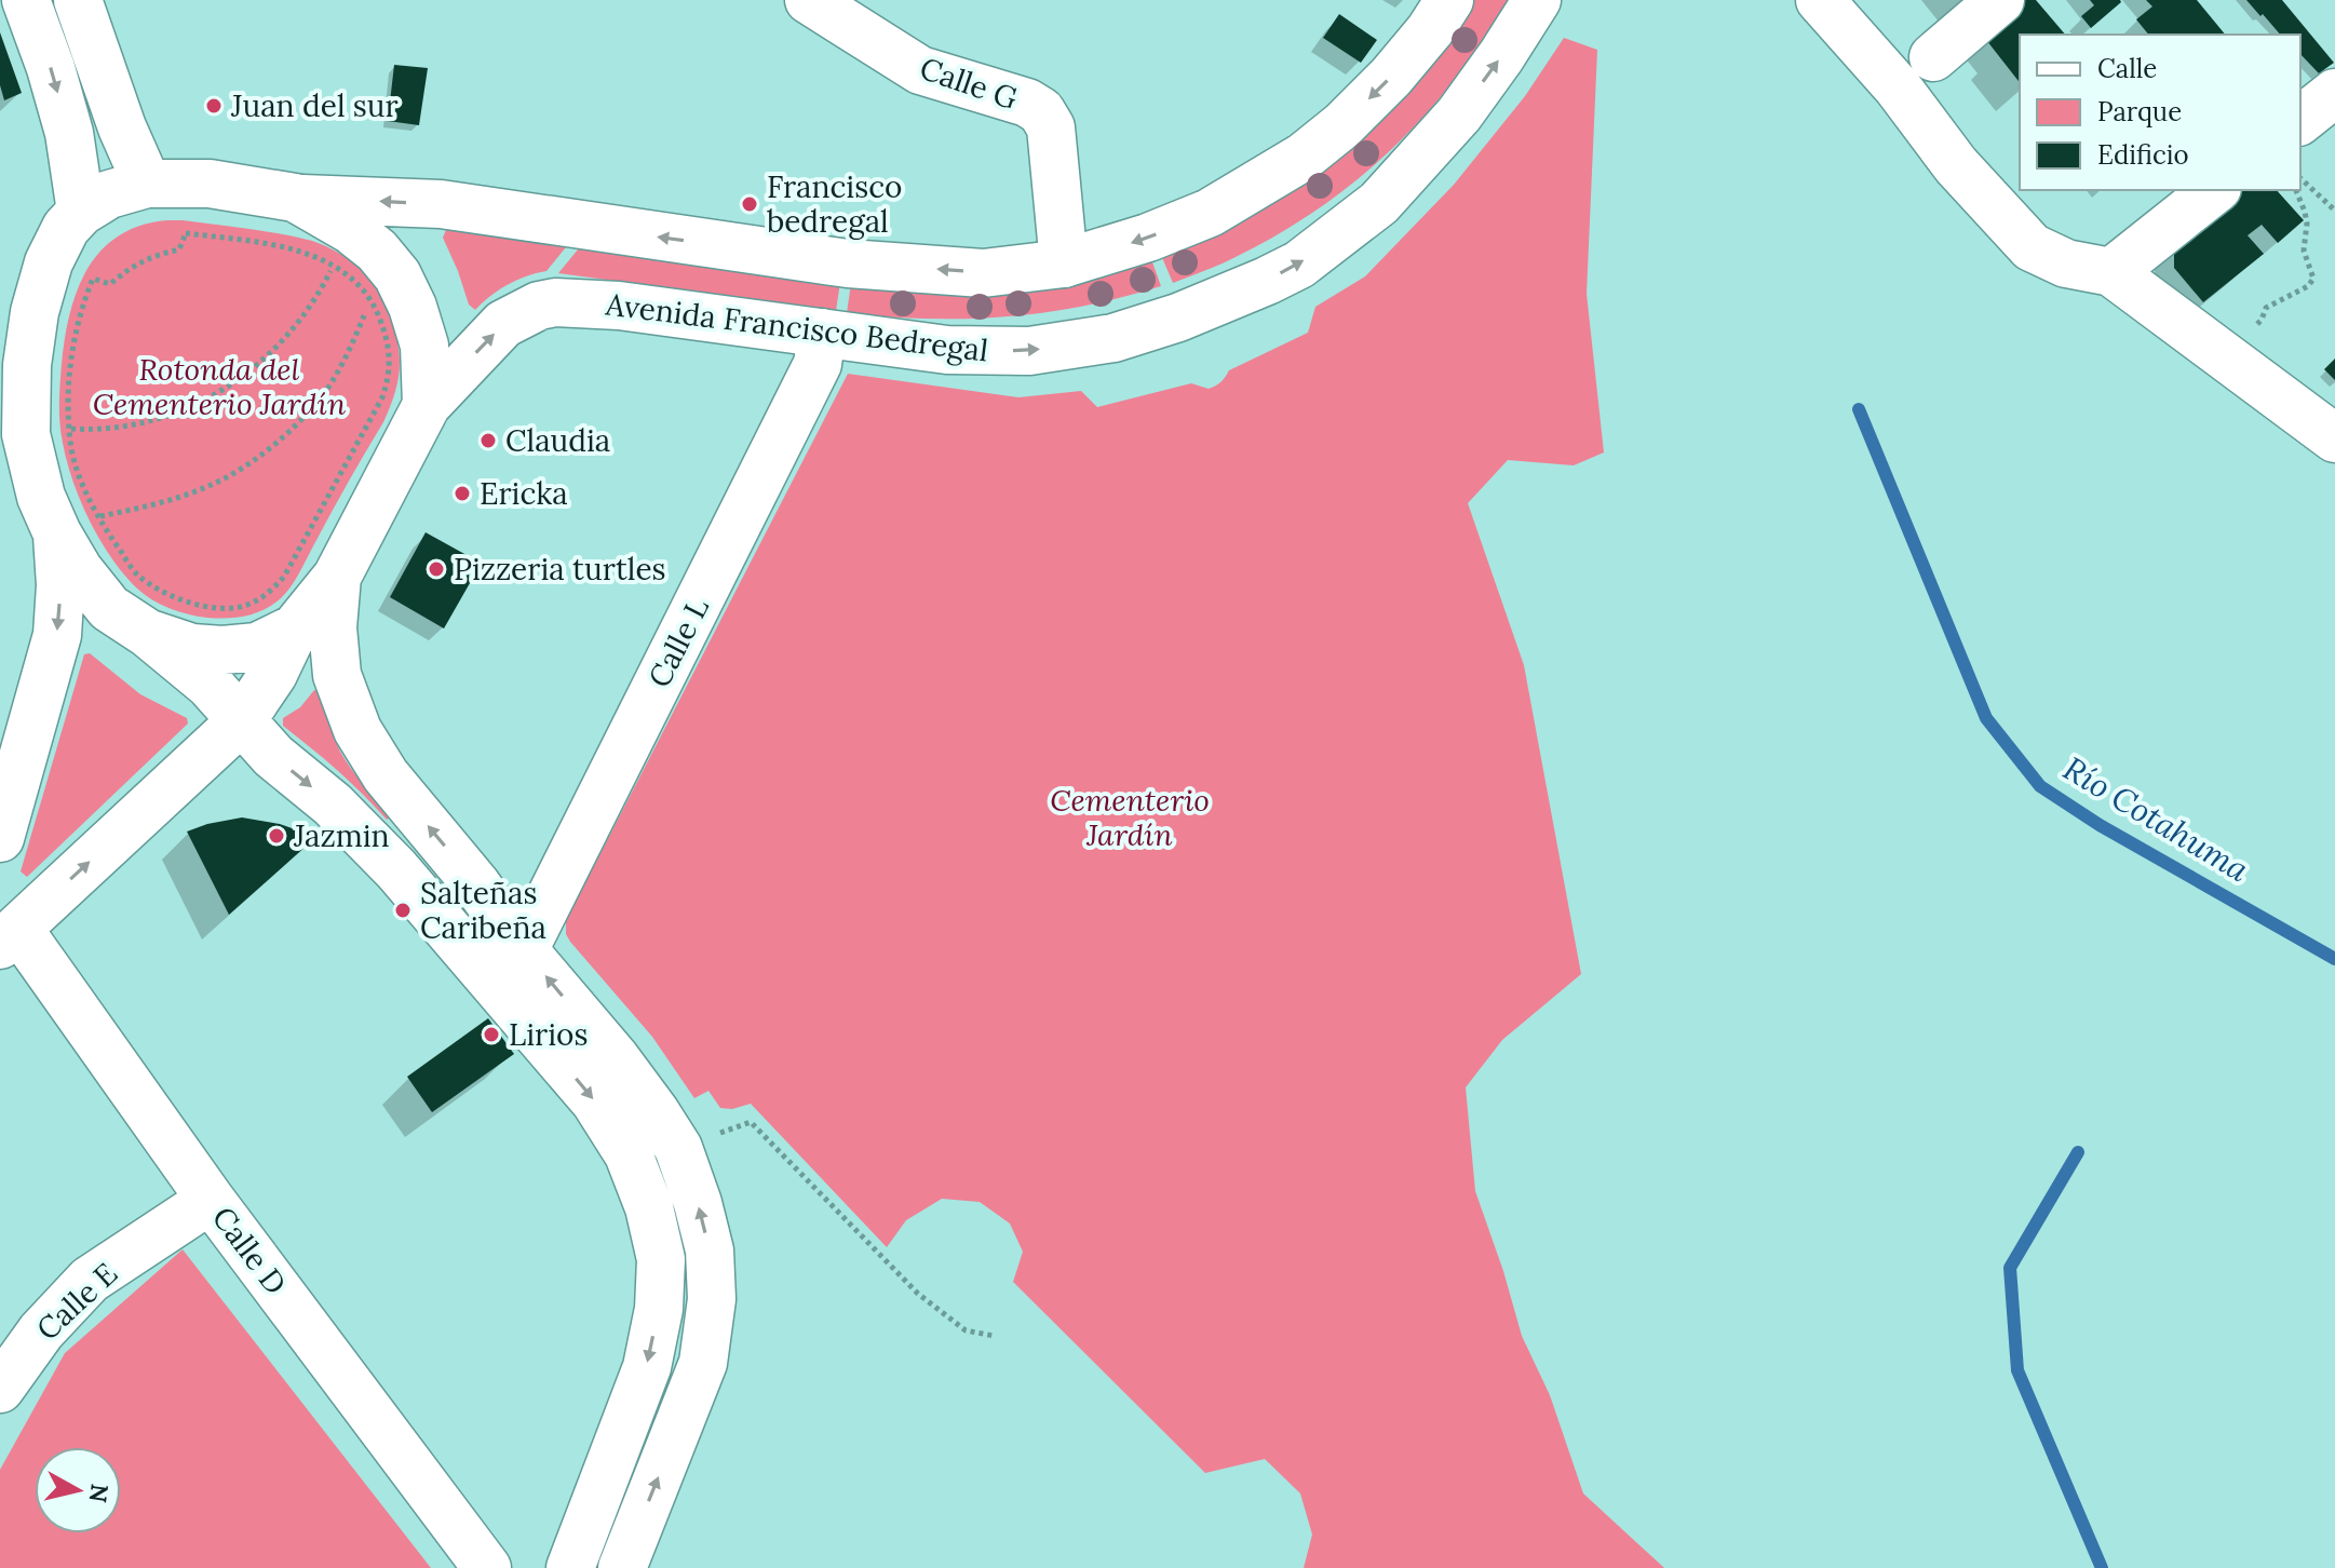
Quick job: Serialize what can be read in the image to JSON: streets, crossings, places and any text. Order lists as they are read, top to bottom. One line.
{"streets":{"main road":["Calle G","Avenida Francisco Bedregal","Calle L","Calle D","Calle E"]},"crossings":[["Avenida Francisco Bedregal","Calle L"],["Calle D","Calle E"]],"water":["Río Cotahuma"],"parks":["Rotonda del Cementerio Jardín","Cementerio Jardín"],"places":["Juan del sur","Francisco bedregal","Claudia","Ericka","Pizzeria turtles","Jazmin","Salteñas Caribeña","Lirios"],"legend":["Calle","Parque","Edificio"],"north":"right"}
